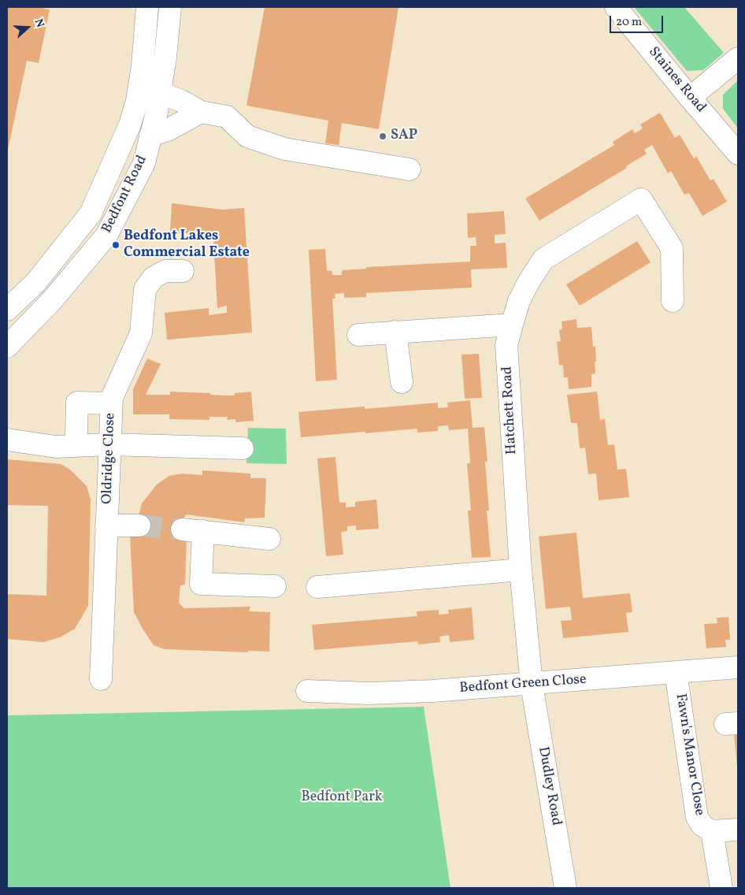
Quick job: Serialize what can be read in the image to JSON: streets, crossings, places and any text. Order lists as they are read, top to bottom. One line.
{"streets":{"street":["Staines Road","Bedfont Road","Hatchett Road","Oldridge Close","Bedfont Green Close","Fawn's Manor Close","Dudley Road"]},"crossings":[["Hatchett Road","Bedfont Green Close"],["Hatchett Road","Dudley Road"],["Bedfont Green Close","Fawn's Manor Close"],["Bedfont Green Close","Dudley Road"]],"parks":["Bedfont Park"],"places":["SAP","Bedfont Lakes Commercial Estate"],"scale_bar":"20 m","north":"right"}
